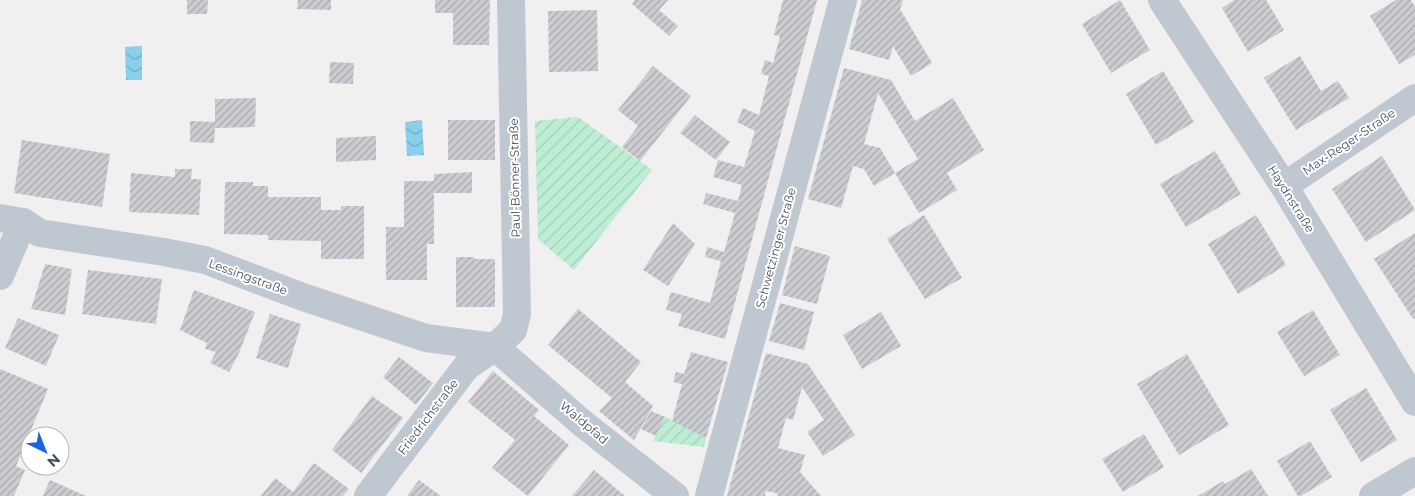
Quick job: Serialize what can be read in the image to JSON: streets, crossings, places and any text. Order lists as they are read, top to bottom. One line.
{"streets":{"street":["Max-Reger-Straße","Paul-Bönner-Straße","Haydnstraße","Schwetzinger Straße","Lessingstraße","Friedrichstraße","Waldpfad"]},"crossings":[["Max-Reger-Straße","Haydnstraße"],["Paul-Bönner-Straße","Lessingstraße"],["Paul-Bönner-Straße","Friedrichstraße"],["Paul-Bönner-Straße","Waldpfad"],["Lessingstraße","Friedrichstraße"],["Lessingstraße","Waldpfad"],["Friedrichstraße","Waldpfad"]],"north":"bottom right"}
